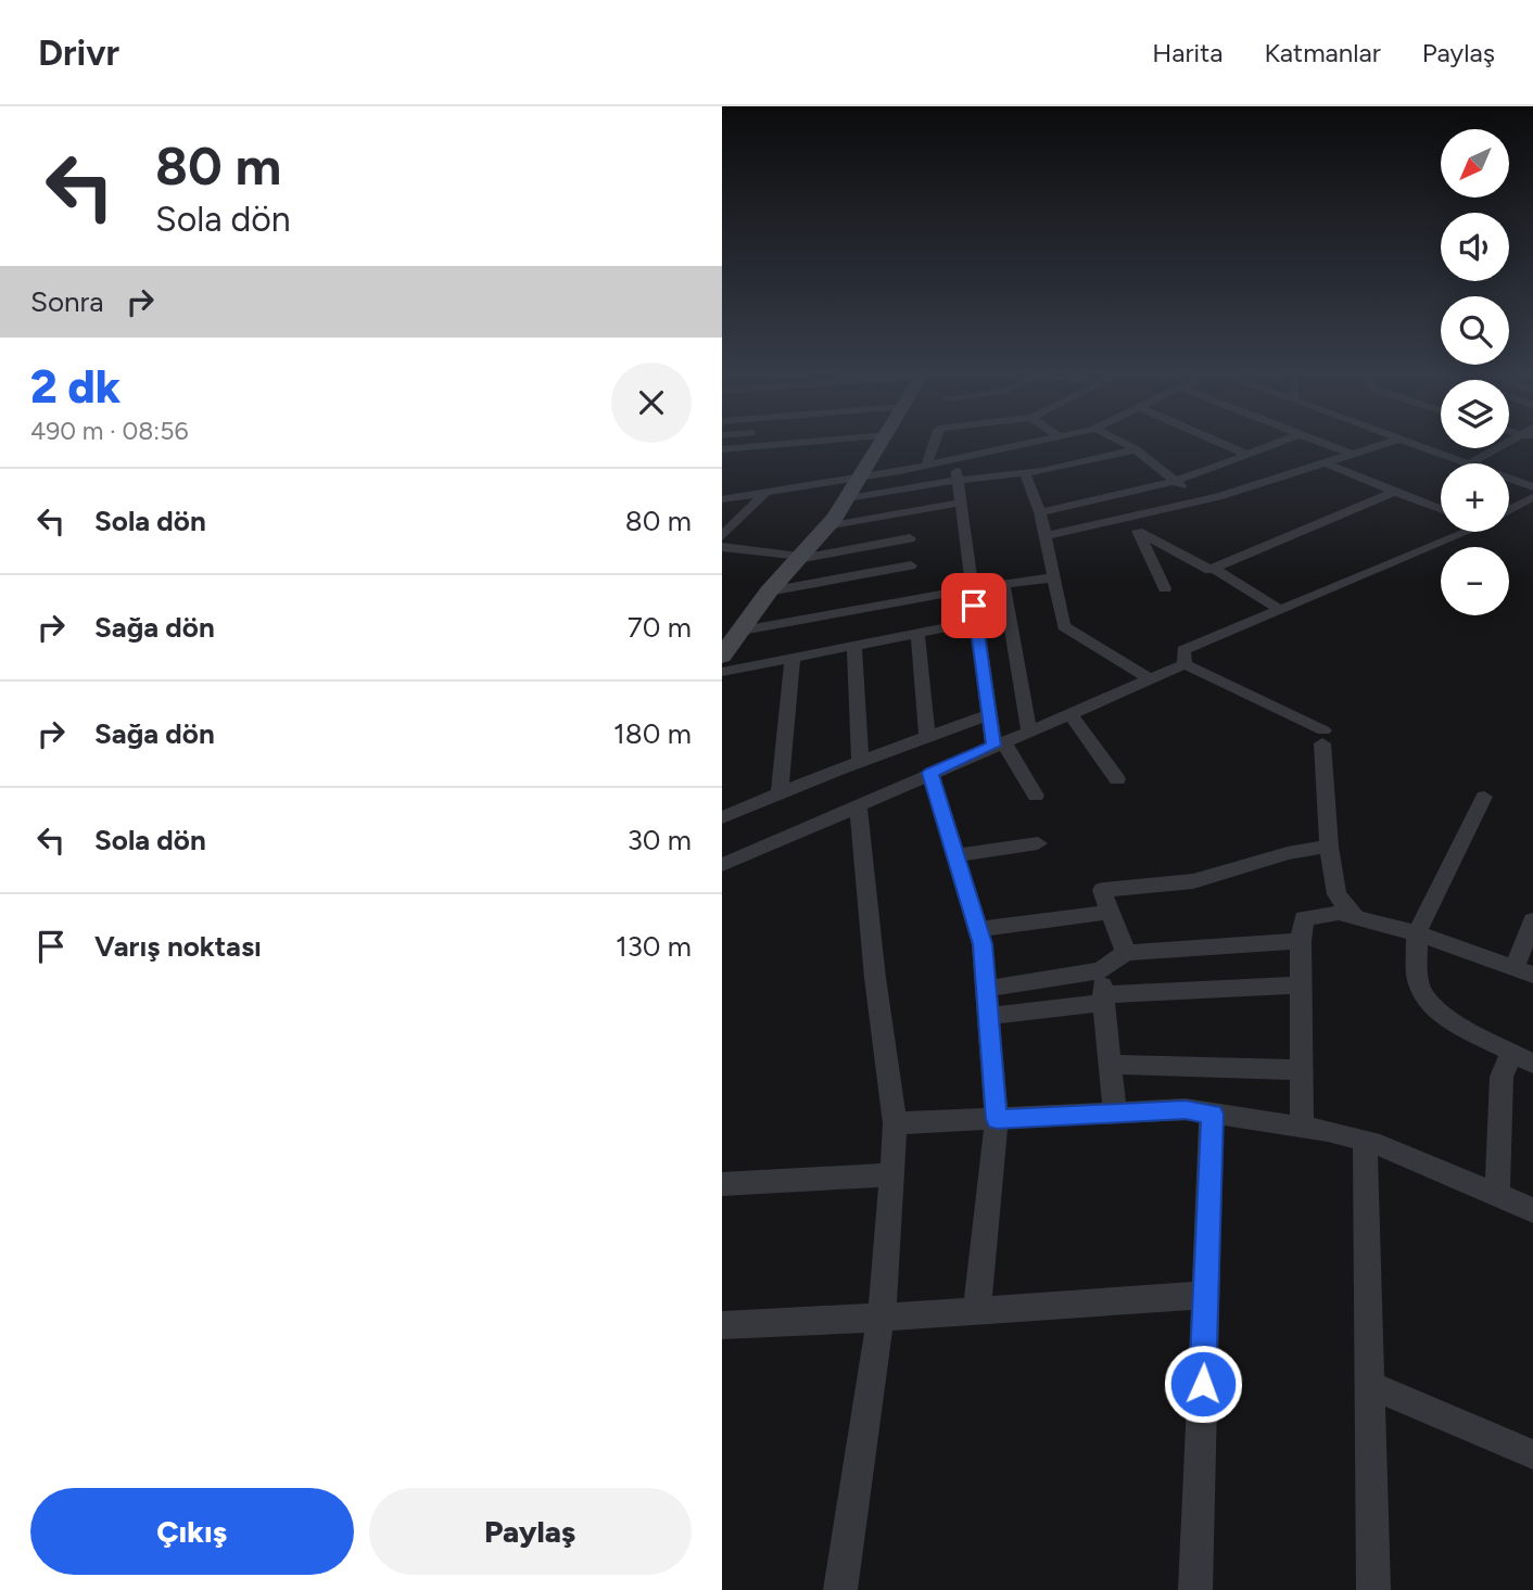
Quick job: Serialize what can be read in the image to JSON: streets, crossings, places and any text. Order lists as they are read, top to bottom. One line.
{"north":"bottom left","page":{"header":"Drivr","nav":["Harita","Katmanlar","Paylaş"],"turn":["80 m","Sola dön"],"map_buttons":["+","−"],"then":"Sonra","heading":["2 dk","490 m · 08:56"],"list":[{"name":"Sola dön","value":"80 m"},{"name":"Sağa dön","value":"70 m"},{"name":"Sağa dön","value":"180 m"},{"name":"Sola dön","value":"30 m"},{"name":"Varış noktası","value":"130 m"}],"buttons":["Çıkış","Paylaş"]}}
